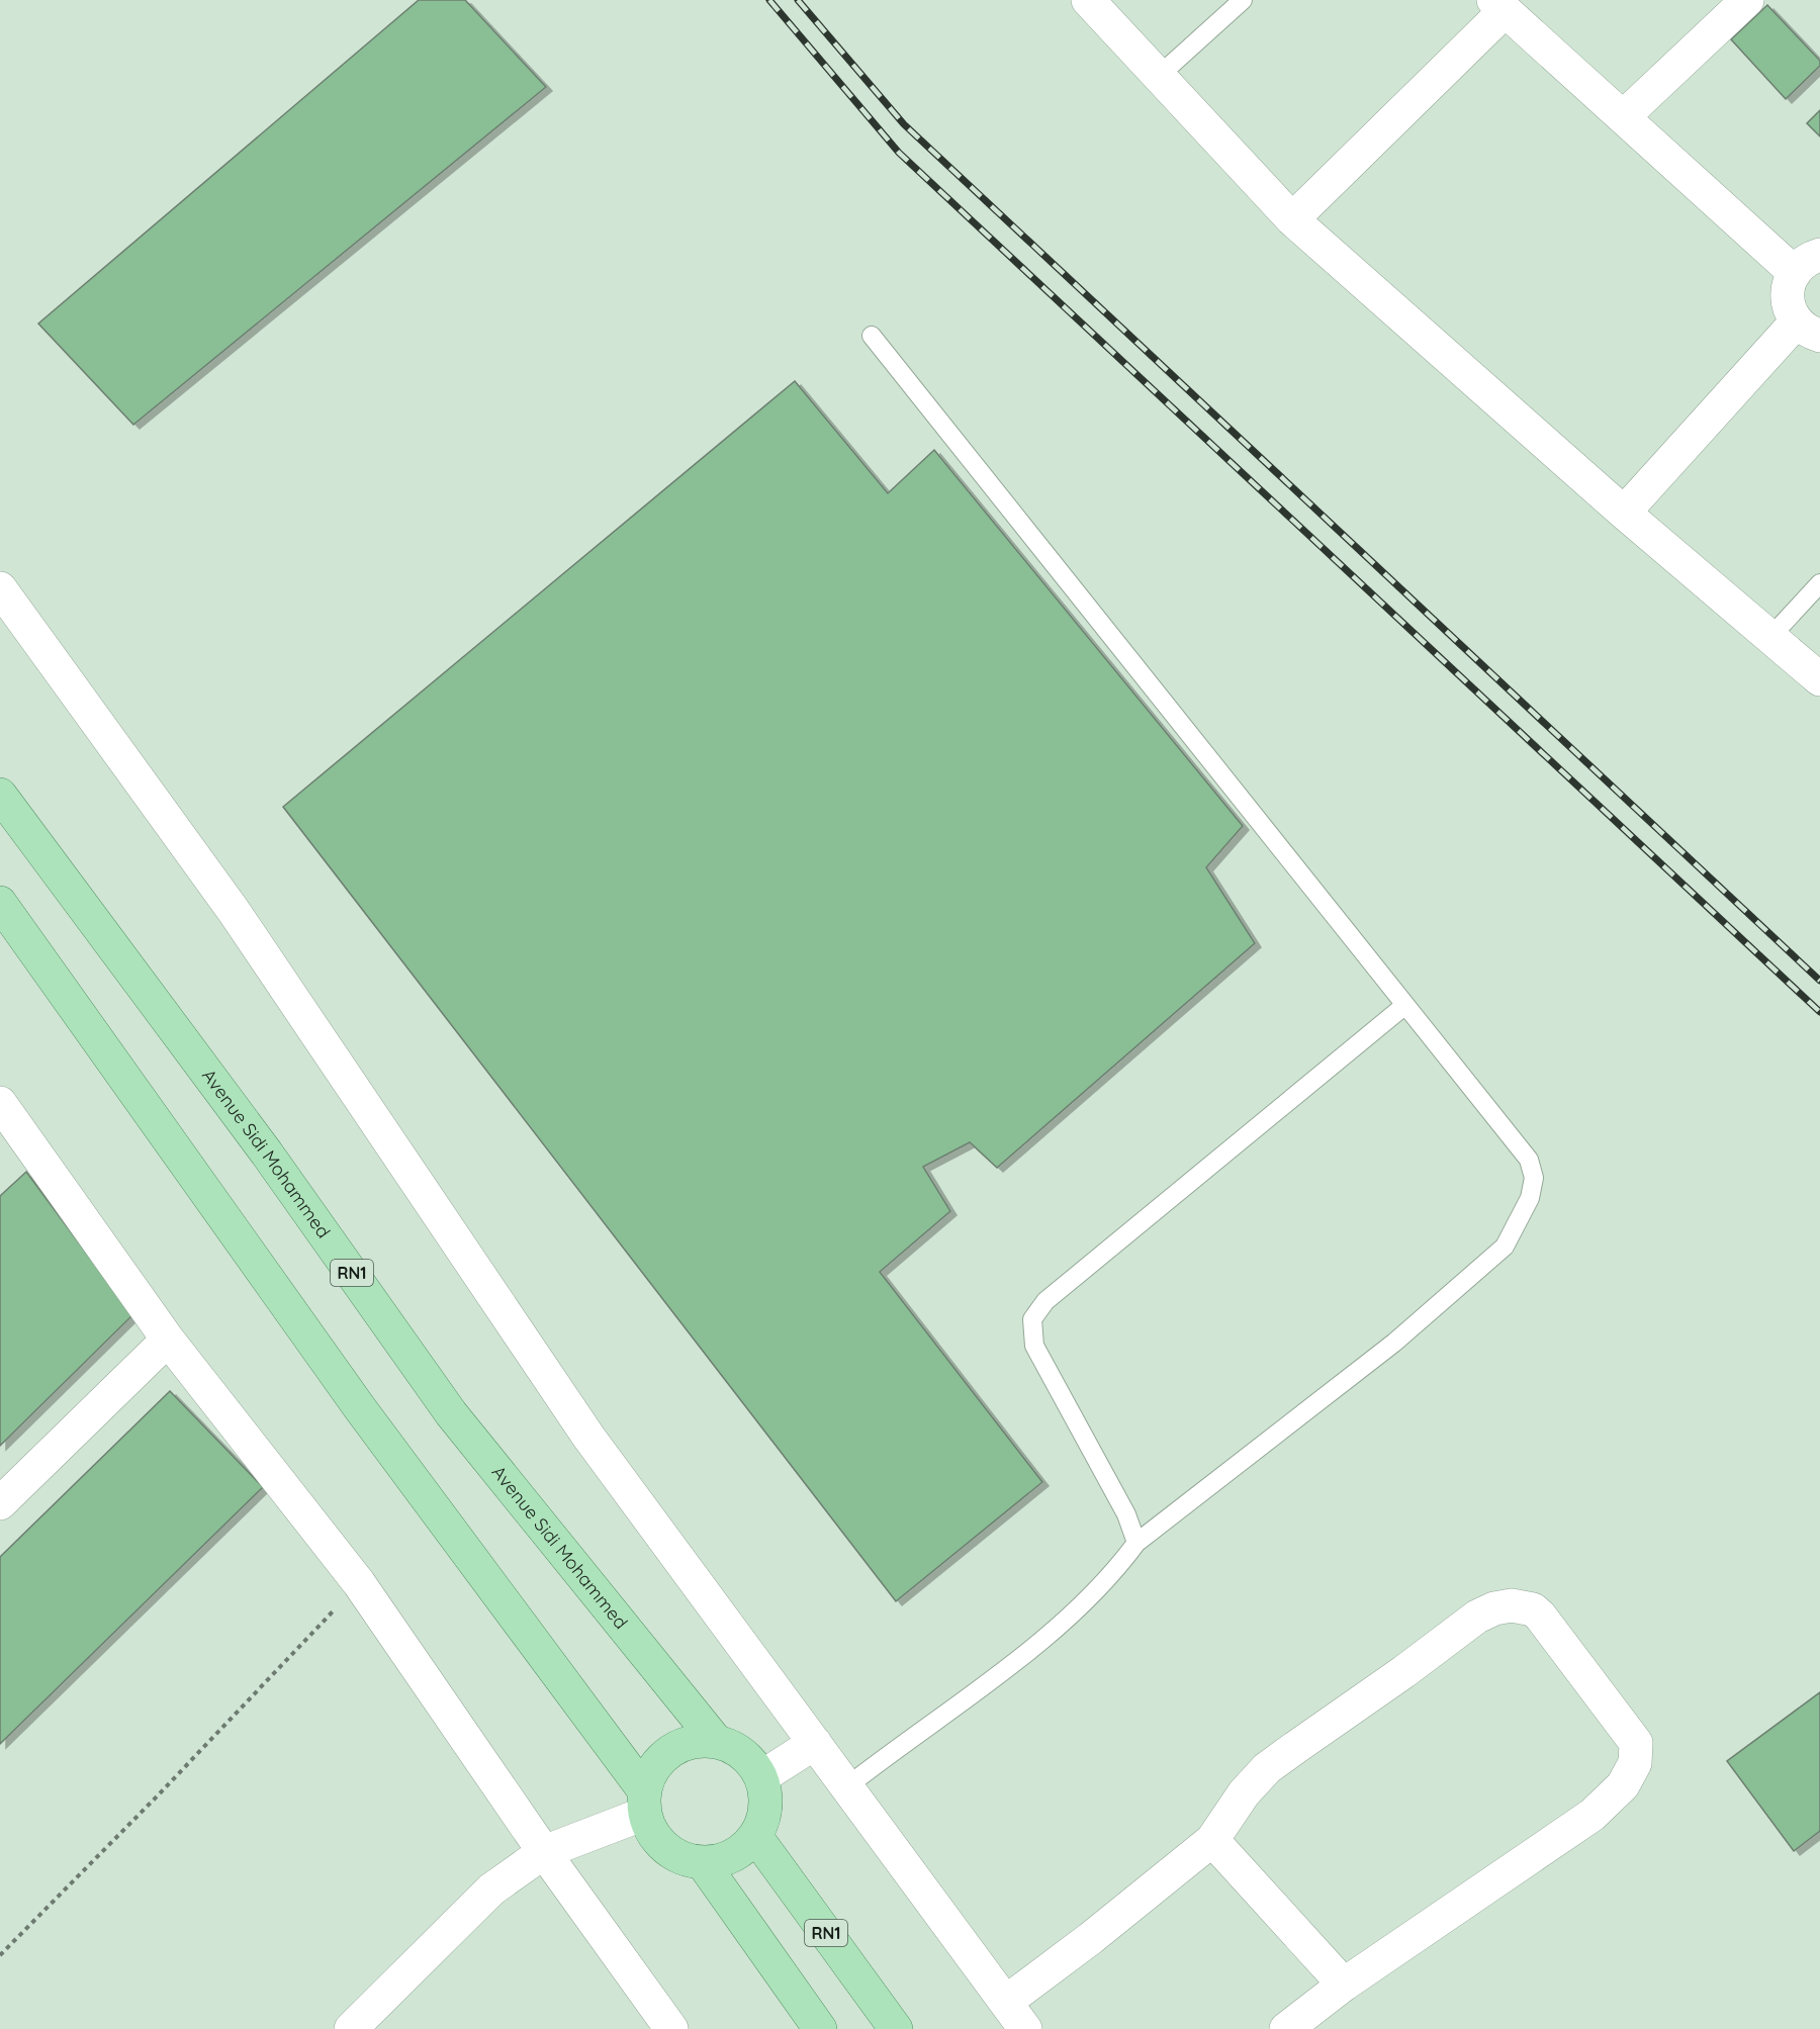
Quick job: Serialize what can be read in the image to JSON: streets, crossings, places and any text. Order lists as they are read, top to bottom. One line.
{"streets":{"main road":["Avenue Sidi Mohammed","RN1"]},"crossings":[["Avenue Sidi Mohammed","RN1"]]}
